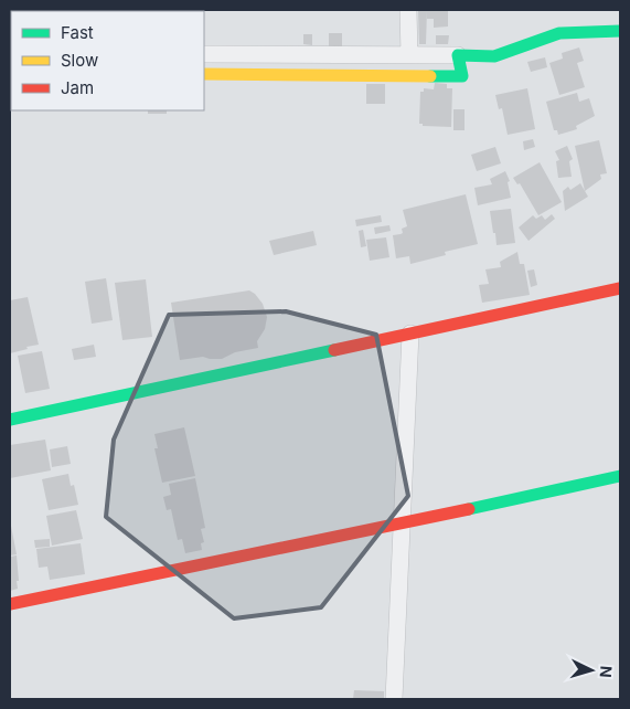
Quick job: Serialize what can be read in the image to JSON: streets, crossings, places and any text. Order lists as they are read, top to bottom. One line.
{"legend":["Fast","Slow","Jam"],"north":"right"}
